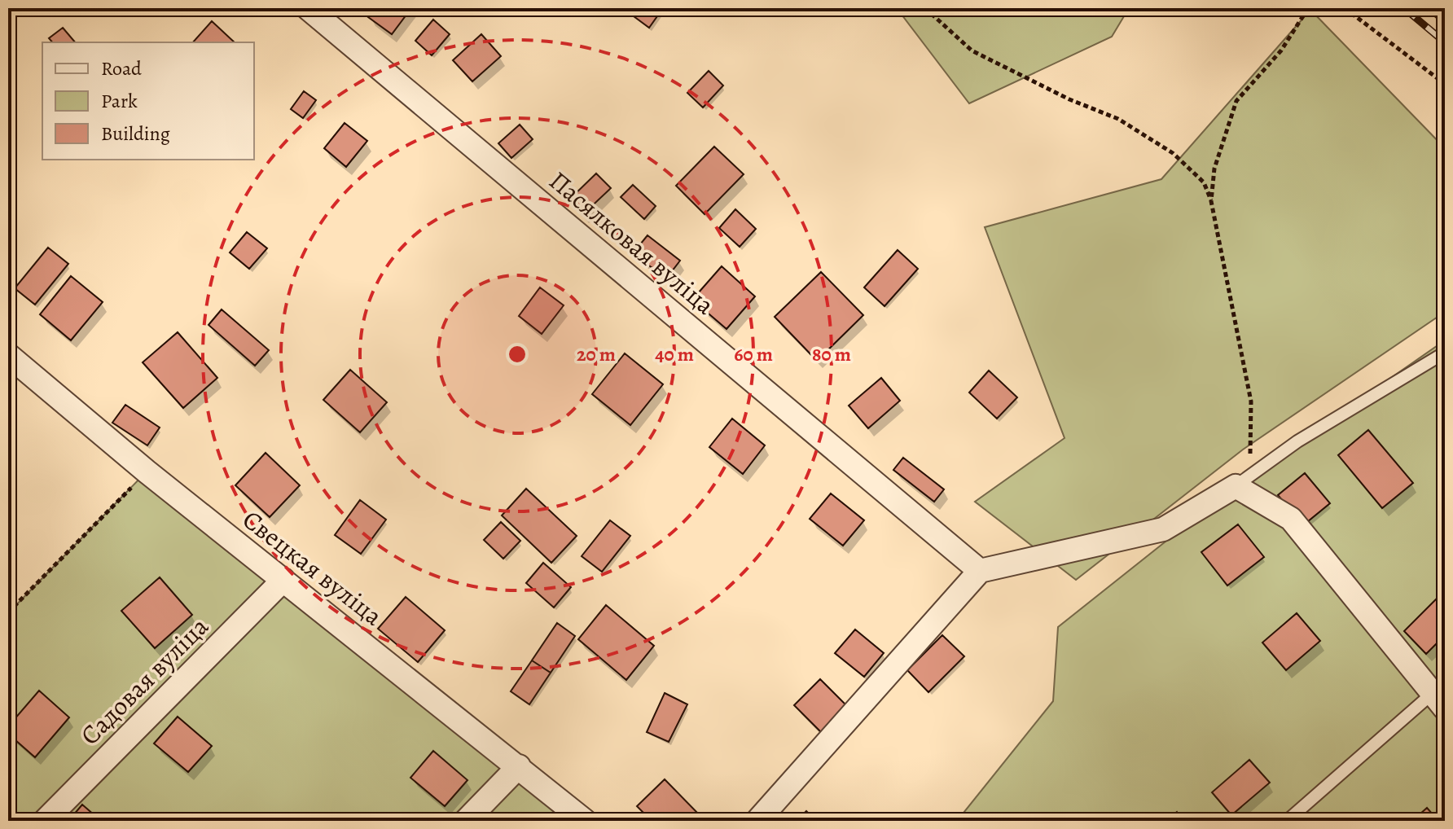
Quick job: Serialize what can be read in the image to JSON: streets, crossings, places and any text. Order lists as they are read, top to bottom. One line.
{"streets":{"street":["Пасялковая вуліца","Свецкая вуліца","Садовая вуліца"]},"crossings":[["Свецкая вуліца","Садовая вуліца"]],"legend":["Road","Park","Building"],"rings":["20 m","40 m","60 m","80 m"]}
